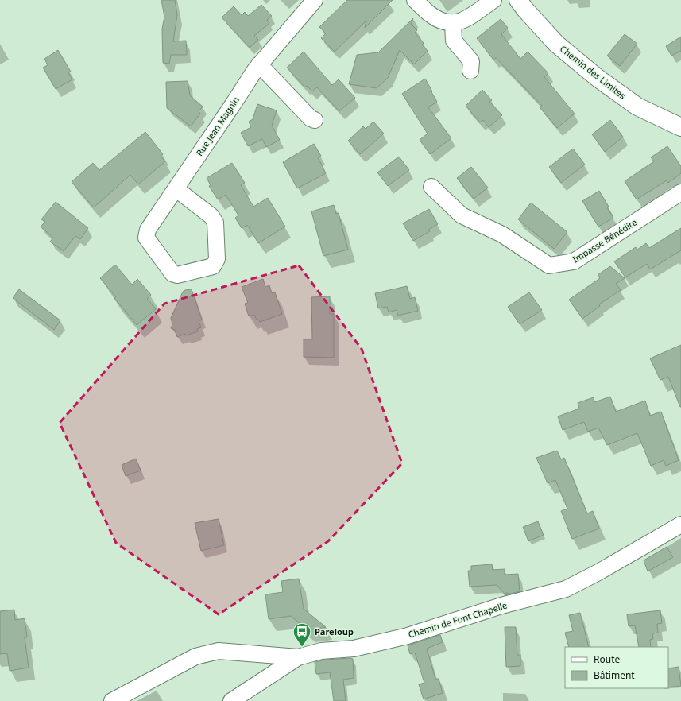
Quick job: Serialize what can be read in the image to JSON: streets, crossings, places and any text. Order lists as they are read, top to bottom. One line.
{"streets":{"street":["Chemin des Limites","Rue Jean Magnin","Impasse Bénédite","Chemin de Font Chapelle"]},"places":{"bus stop":["Pareloup"]},"legend":["Route","Bâtiment"]}
